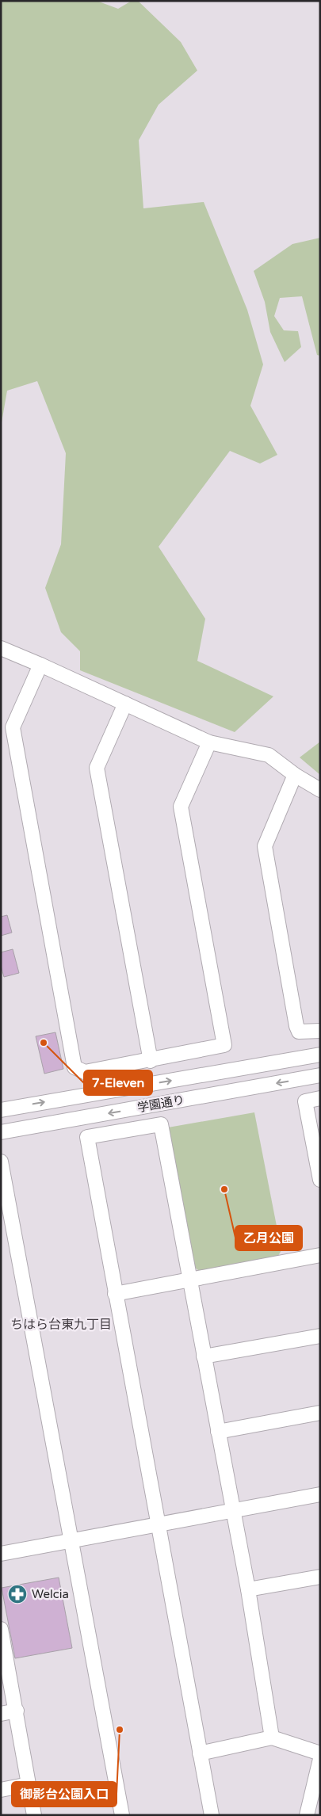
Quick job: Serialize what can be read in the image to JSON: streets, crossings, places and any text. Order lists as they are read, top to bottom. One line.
{"streets":{"street":["学園通り"]},"districts":["ちはら台東九丁目"],"places":{"other":["7-Eleven","乙月公園","御影台公園入口"],"pharmacy":["Welcia"]}}
